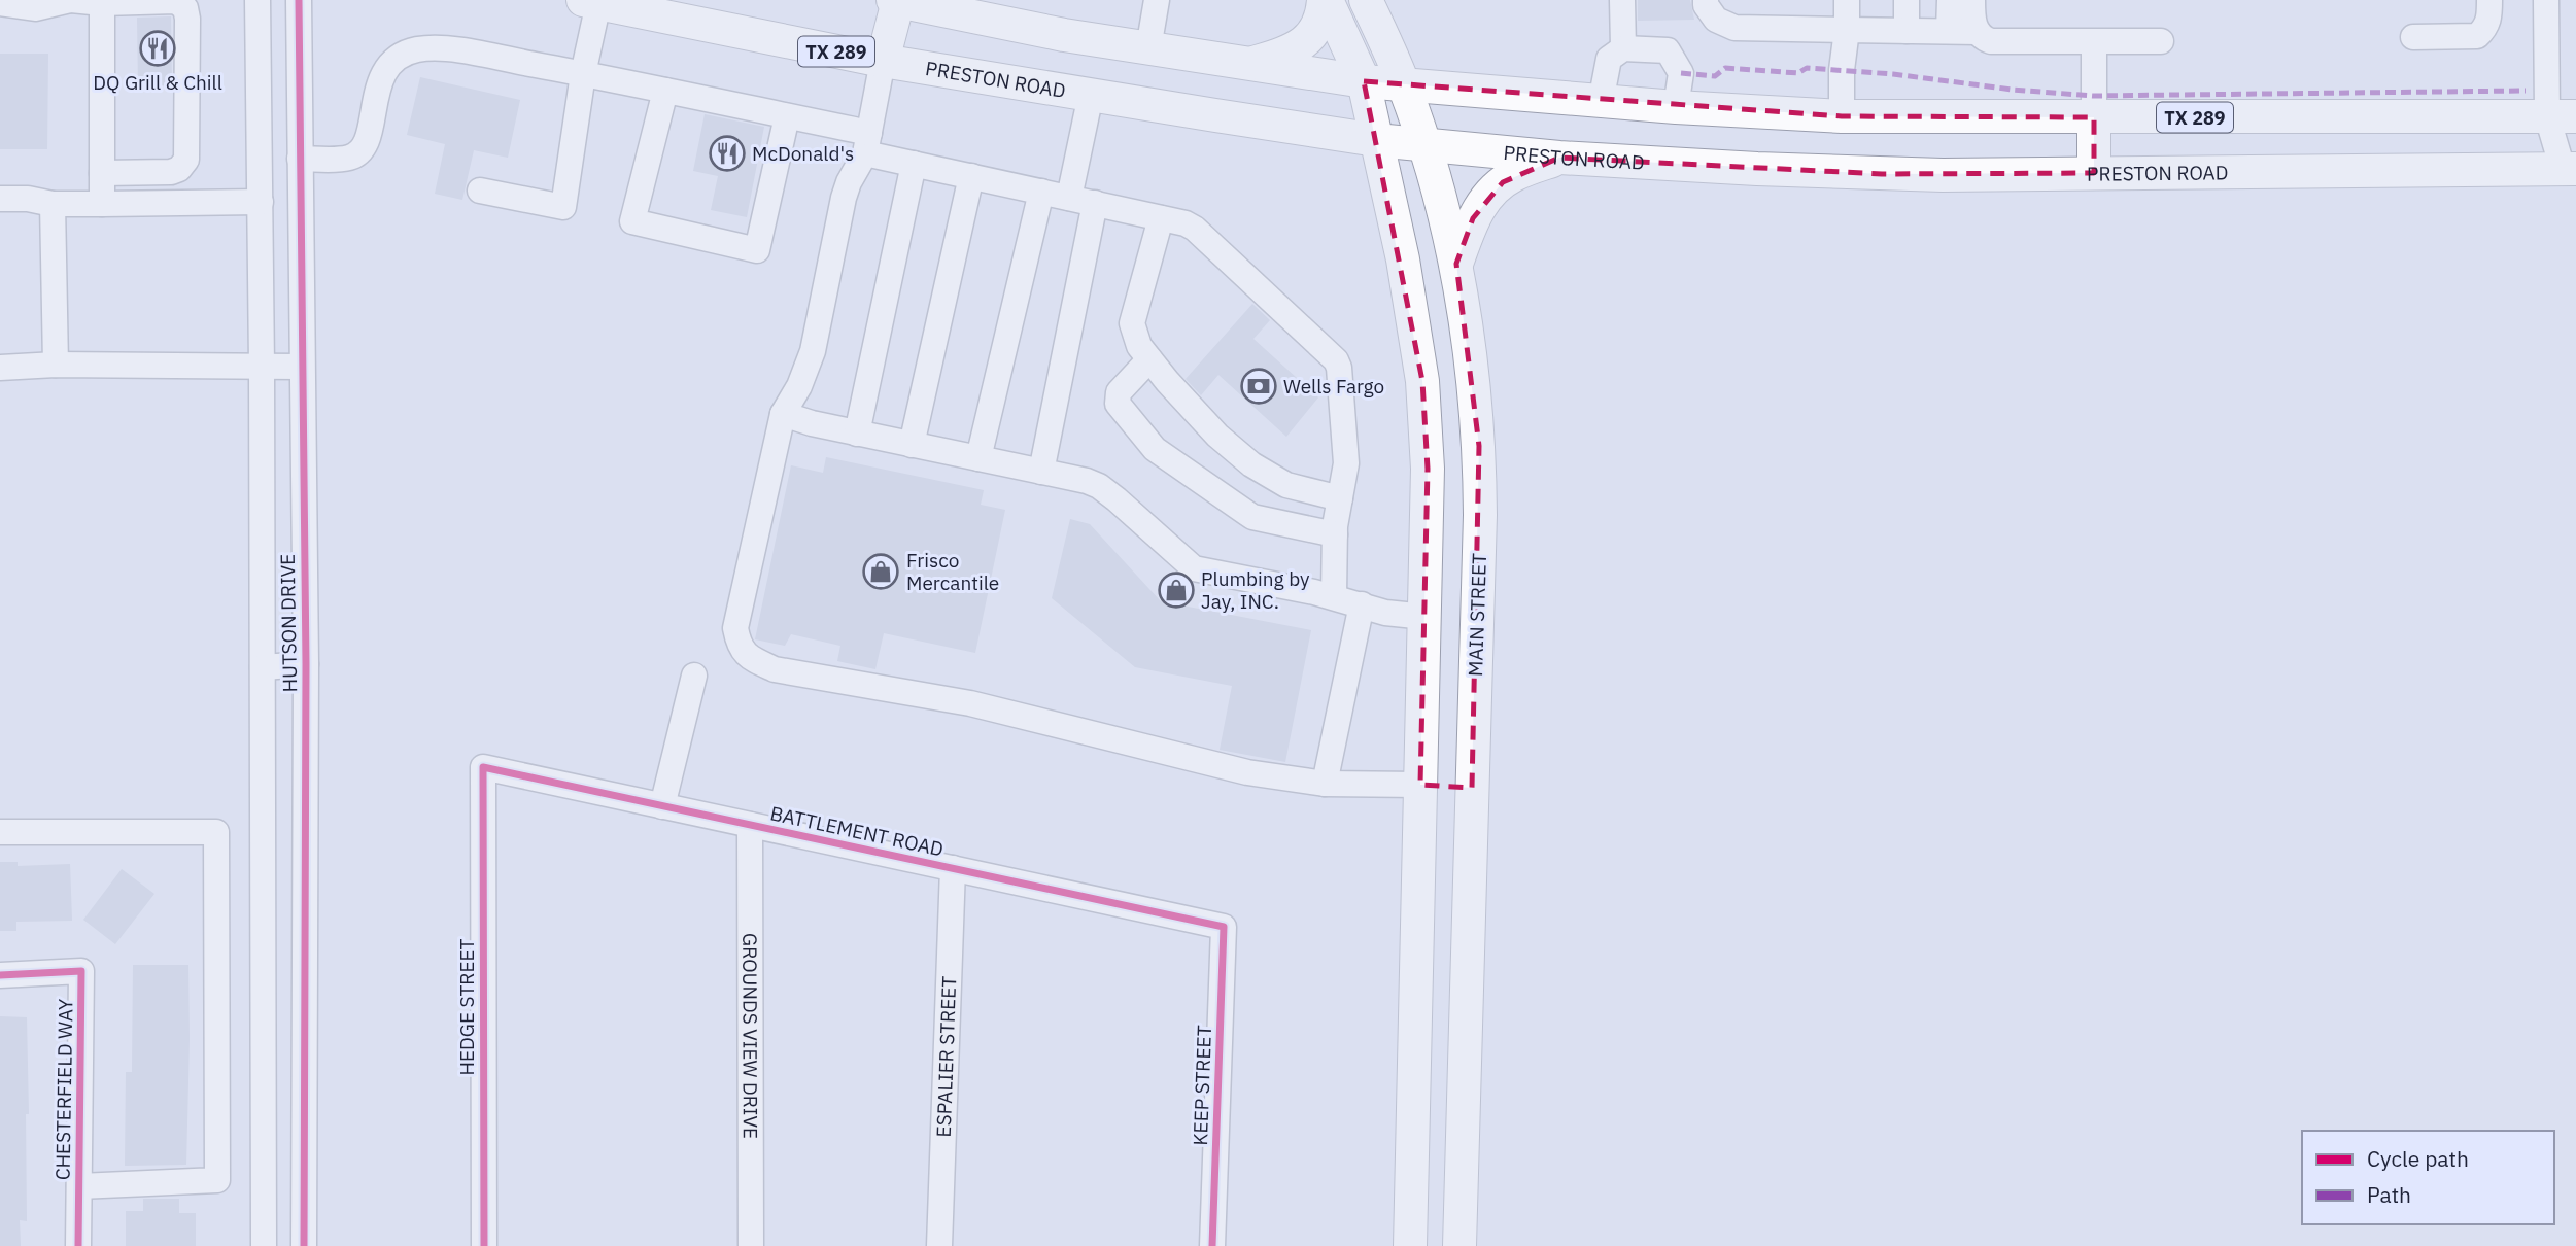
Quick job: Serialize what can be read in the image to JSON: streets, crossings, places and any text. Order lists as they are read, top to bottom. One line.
{"streets":{"main road":["TX 289","PRESTON ROAD","MAIN STREET"],"street":["HUTSON DRIVE","BATTLEMENT ROAD","HEDGE STREET","GROUNDS VIEW DRIVE","ESPALIER STREET","KEEP STREET","CHESTERFIELD WAY"]},"crossings":[["TX 289","MAIN STREET"],["PRESTON ROAD","MAIN STREET"],["BATTLEMENT ROAD","HEDGE STREET"],["BATTLEMENT ROAD","GROUNDS VIEW DRIVE"],["BATTLEMENT ROAD","ESPALIER STREET"],["BATTLEMENT ROAD","KEEP STREET"]],"places":{"restaurant":["DQ Grill & Chill","McDonald's"],"bank":["Wells Fargo"],"shop":["Frisco Mercantile","Plumbing by Jay, INC."]},"legend":["Cycle path","Path"]}
